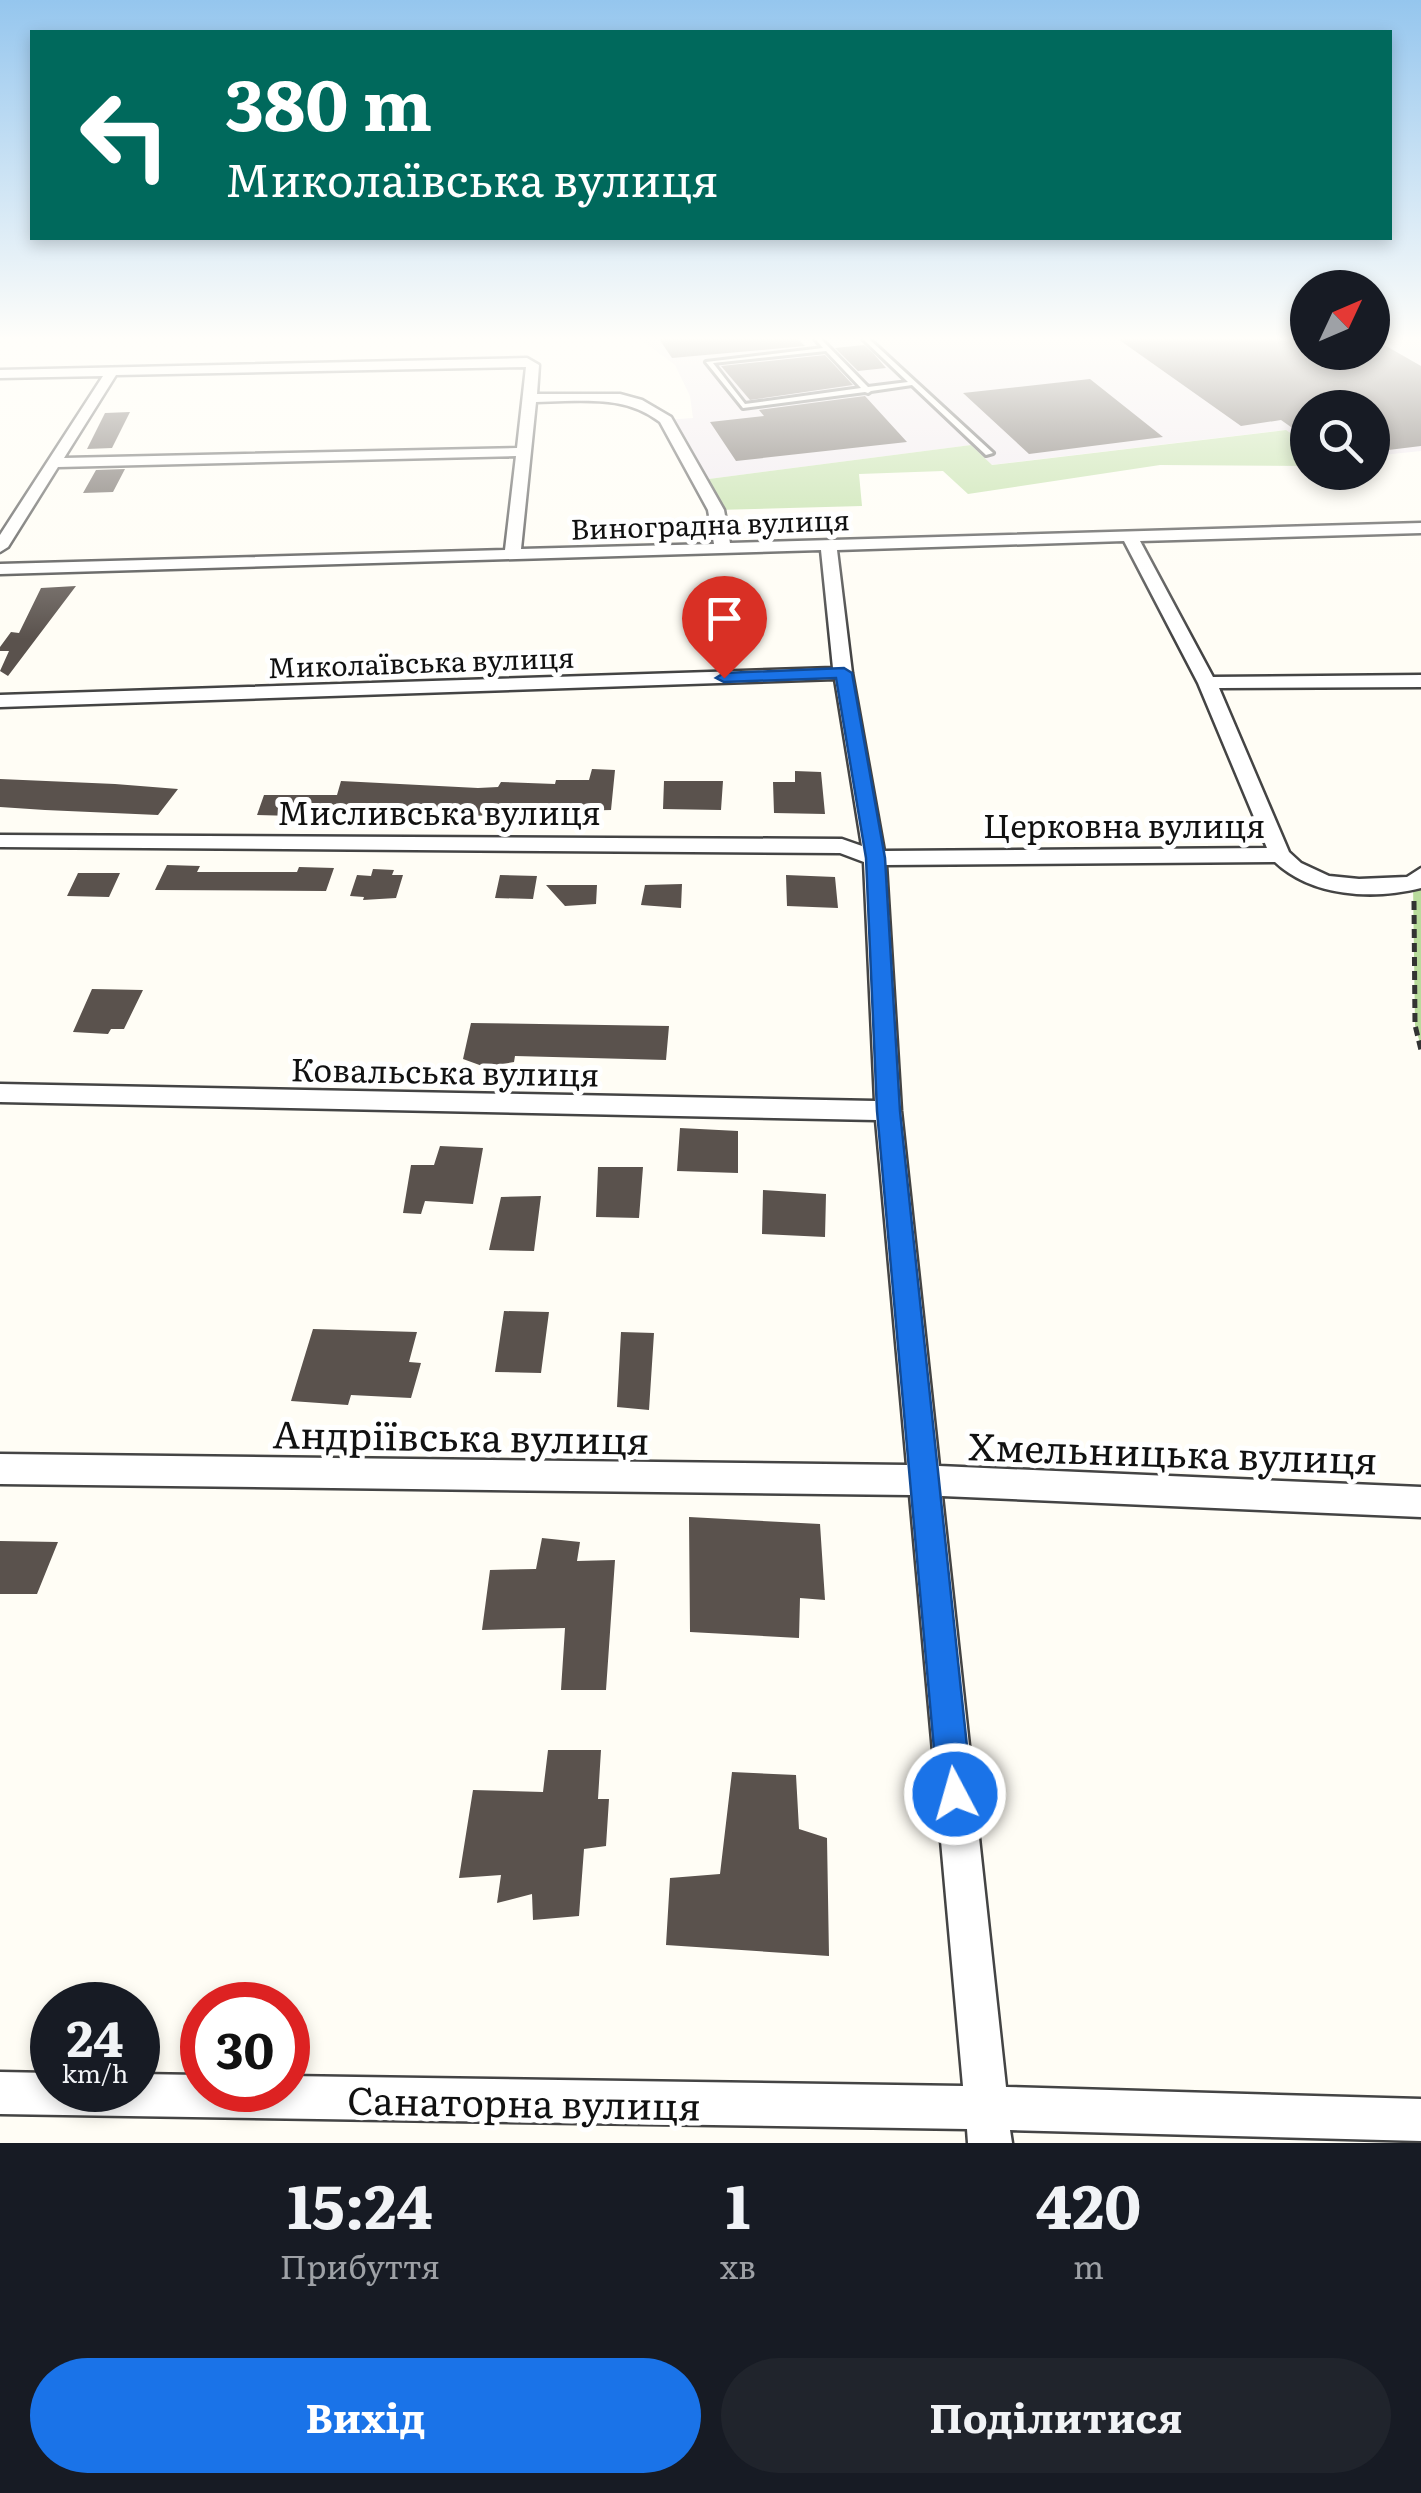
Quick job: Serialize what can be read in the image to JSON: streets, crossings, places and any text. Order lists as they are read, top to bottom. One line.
{"streets":{"street":["Виноградна вулиця","Миколаївська вулиця","Мисливська вулиця","Церковна вулиця","Ковальська вулиця","Андріївська вулиця","Хмельницька вулиця","Санаторна вулиця"]},"crossings":[["Мисливська вулиця","Церковна вулиця"],["Андріївська вулиця","Хмельницька вулиця"]],"north":"top right","page":{"turn":["380 m","Миколаївська вулиця"],"speed":"24 km/h","limit":"30","eta":["15:24","Прибуття","1","хв","420","m"],"buttons":["Вихід","Поділитися"]}}
